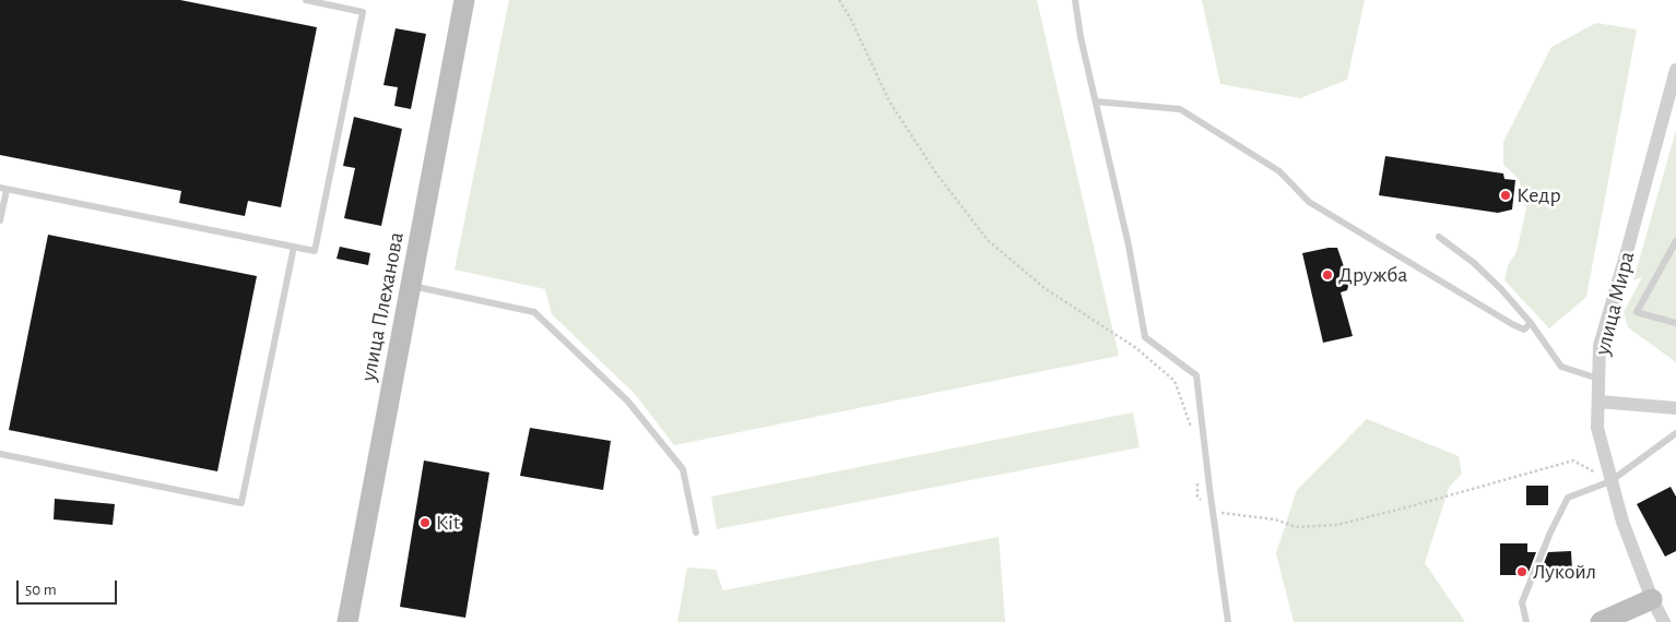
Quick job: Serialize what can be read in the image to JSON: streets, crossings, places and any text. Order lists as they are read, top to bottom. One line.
{"streets":{"main road":["улица Плеханова"],"street":["улица Мира"]},"places":["Кедр","Дружба","Kit","Лукойл"],"scale_bar":"50 m"}
